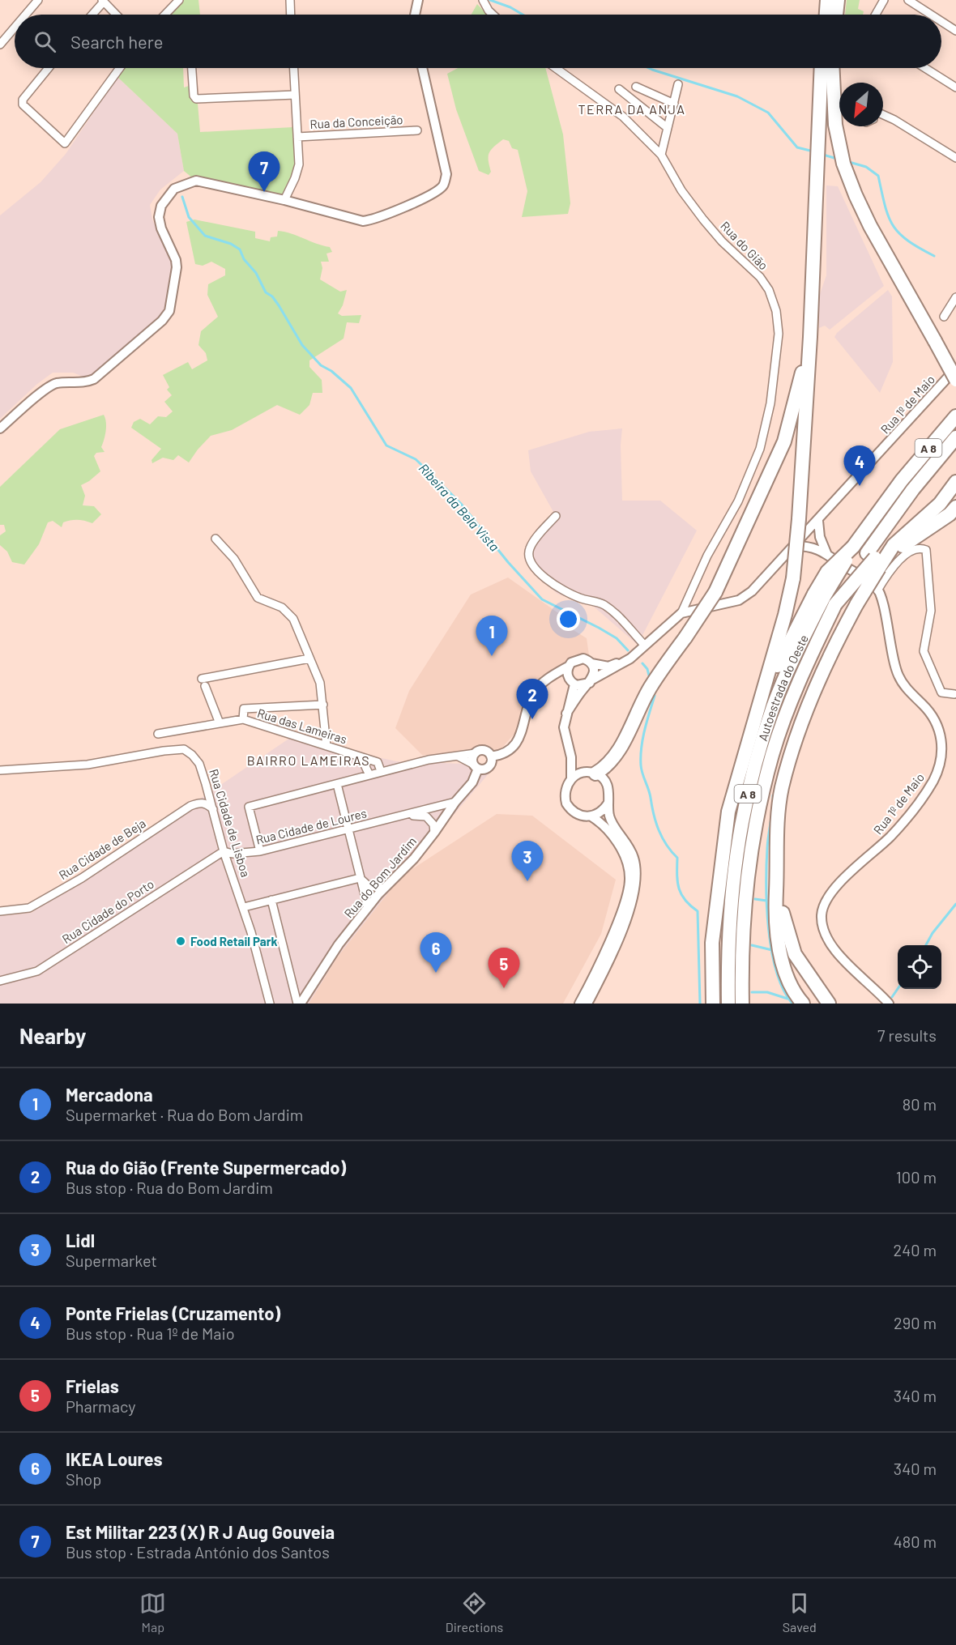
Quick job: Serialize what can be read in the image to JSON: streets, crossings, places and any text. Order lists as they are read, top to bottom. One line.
{"streets":{"highway":["A 8","Autoestrada do Oeste"],"street":["Rua da Conceição","Rua do Gião","Rua 1º de Maio","Rua das Lameiras","Rua Cidade de Lisboa","Rua Cidade de Loures","Rua Cidade de Beja","Rua do Bom Jardim","Rua Cidade do Porto"]},"crossings":[["A 8","Autoestrada do Oeste"],["Rua Cidade de Lisboa","Rua Cidade de Loures"],["Rua Cidade de Lisboa","Rua Cidade de Beja"],["Rua Cidade de Lisboa","Rua Cidade do Porto"],["Rua Cidade de Loures","Rua do Bom Jardim"],["Rua Cidade de Loures","Rua Cidade do Porto"]],"districts":["TERRA DA ANJA","BAIRRO LAMEIRAS"],"water":["Ribeira da Bela Vista"],"places":["Food Retail Park"],"north":"bottom left","page":{"search":"Search here","pins":["7","4","1","2","3","6","5"],"heading":["Nearby","7 results"],"list":[{"mark":"1","name":"Mercadona","note":"Supermarket · Rua do Bom Jardim","value":"80 m"},{"mark":"2","name":"Rua do Gião (Frente Supermercado)","note":"Bus stop · Rua do Bom Jardim","value":"100 m"},{"mark":"3","name":"Lidl","note":"Supermarket","value":"240 m"},{"mark":"4","name":"Ponte Frielas (Cruzamento)","note":"Bus stop · Rua 1º de Maio","value":"290 m"},{"mark":"5","name":"Frielas","note":"Pharmacy","value":"340 m"},{"mark":"6","name":"IKEA Loures","note":"Shop","value":"340 m"},{"mark":"7","name":"Est Militar 223 (X) R J Aug Gouveia","note":"Bus stop · Estrada António dos Santos","value":"480 m"}],"nav":["Map","Directions","Saved"]}}
